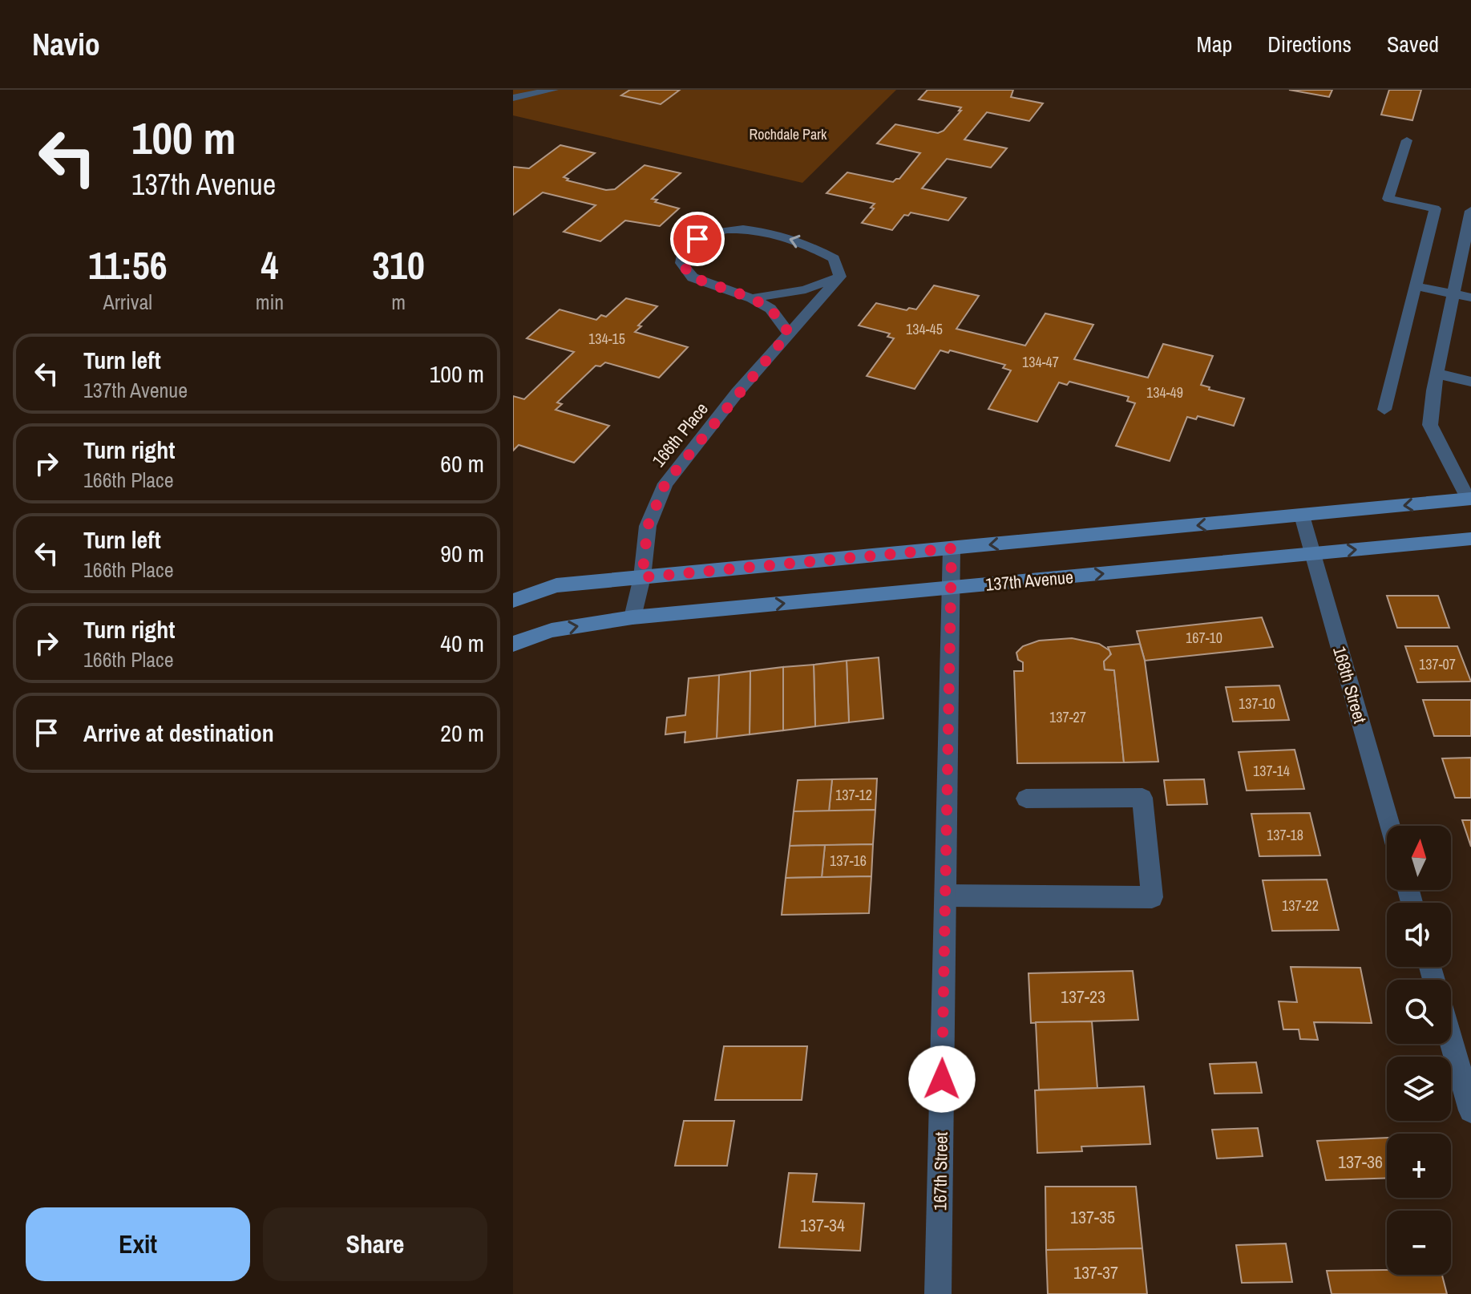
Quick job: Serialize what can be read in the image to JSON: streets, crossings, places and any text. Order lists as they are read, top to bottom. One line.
{"streets":{"street":["166th Place","137th Avenue","168th Street","167th Street"]},"crossings":[["166th Place","137th Avenue"],["137th Avenue","168th Street"],["137th Avenue","167th Street"]],"parks":["Rochdale Park"],"house_numbers":["134-45","134-15","134-47","134-49","167-10","137-07","137-10","137-27","137-14","137-12","137-18","137-16","137-22","137-23","137-36","137-35","137-34","137-37"],"north":"top","page":{"header":"Navio","nav":["Map","Directions","Saved"],"turn":["100 m","137th Avenue"],"eta":["11:56","Arrival","4","min","310","m"],"list":[{"name":"Turn left","note":"137th Avenue","value":"100 m"},{"name":"Turn right","note":"166th Place","value":"60 m"},{"name":"Turn left","note":"166th Place","value":"90 m"},{"name":"Turn right","note":"166th Place","value":"40 m"},{"name":"Arrive at destination","value":"20 m"}],"map_buttons":["+","−"],"buttons":["Exit","Share"]}}
